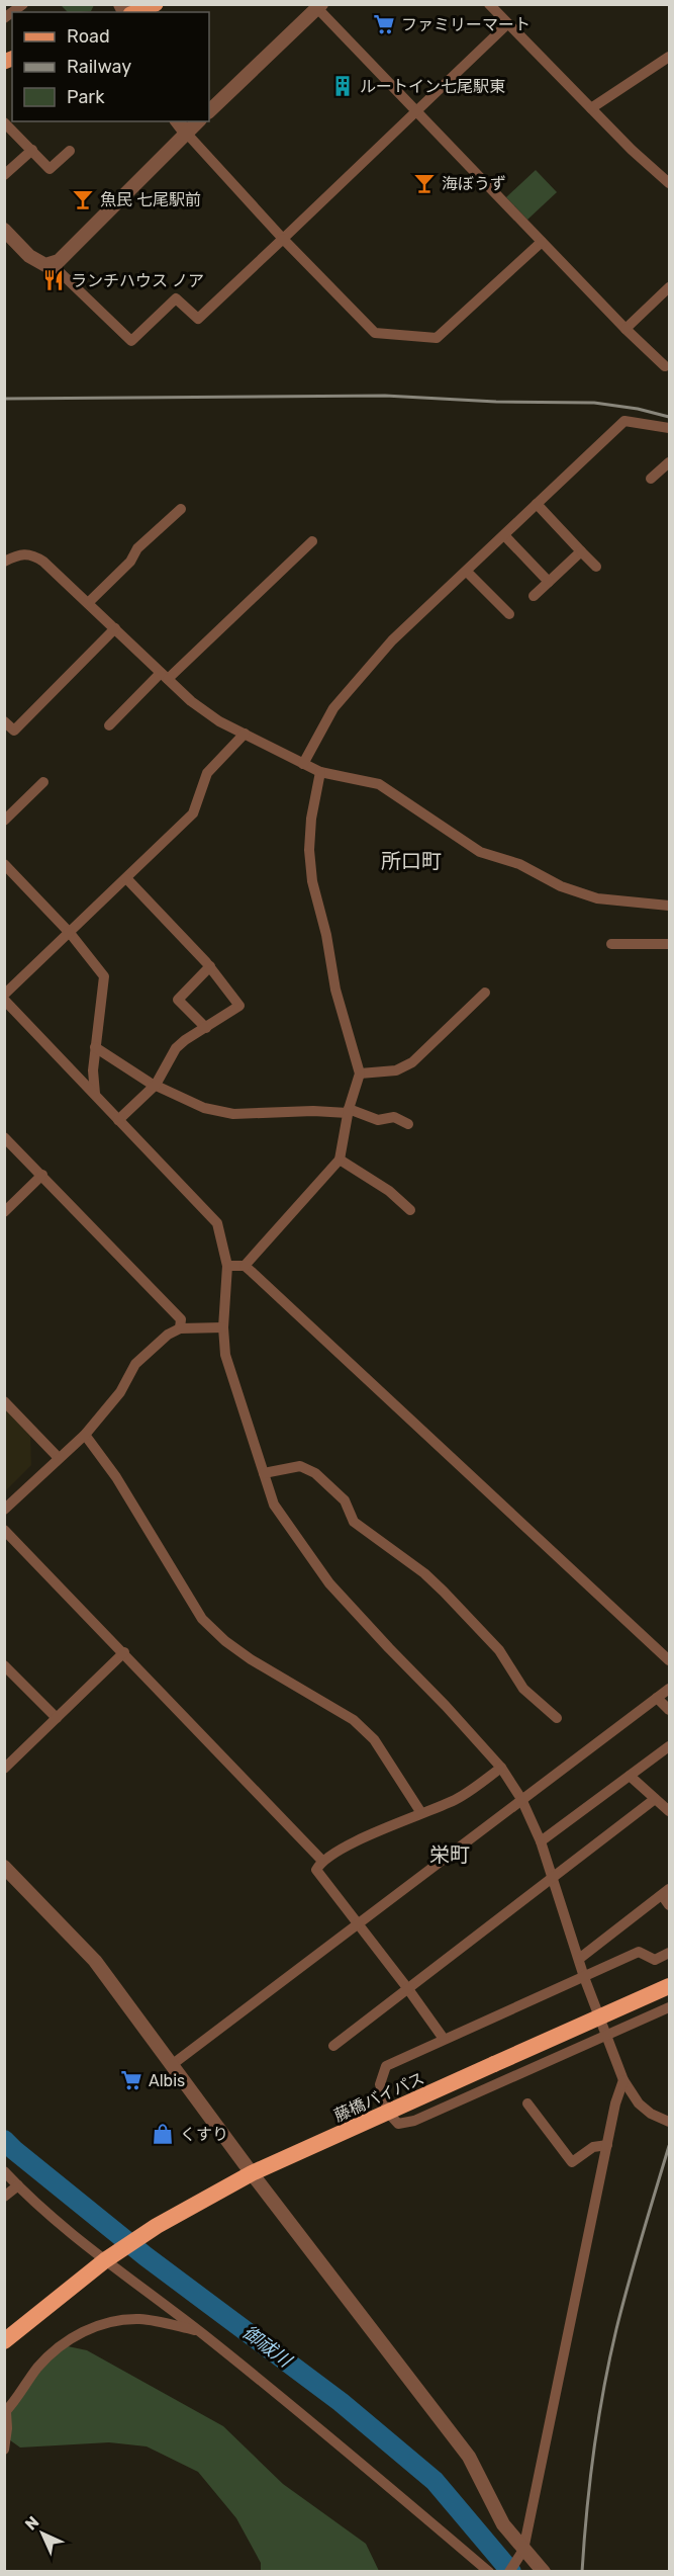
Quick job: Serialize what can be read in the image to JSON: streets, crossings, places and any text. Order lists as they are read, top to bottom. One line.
{"streets":{"highway":["藤橋バイパス"]},"districts":["所口町","栄町"],"water":["御祓川"],"places":{"supermarket":["ファミリーマート","Albis"],"building":["ルートイン七尾駅東"],"bar":["海ぼうず","魚民 七尾駅前"],"restaurant":["ランチハウス ノア"],"shop":["くすり"]},"legend":["Road","Railway","Park"],"north":"top left"}
